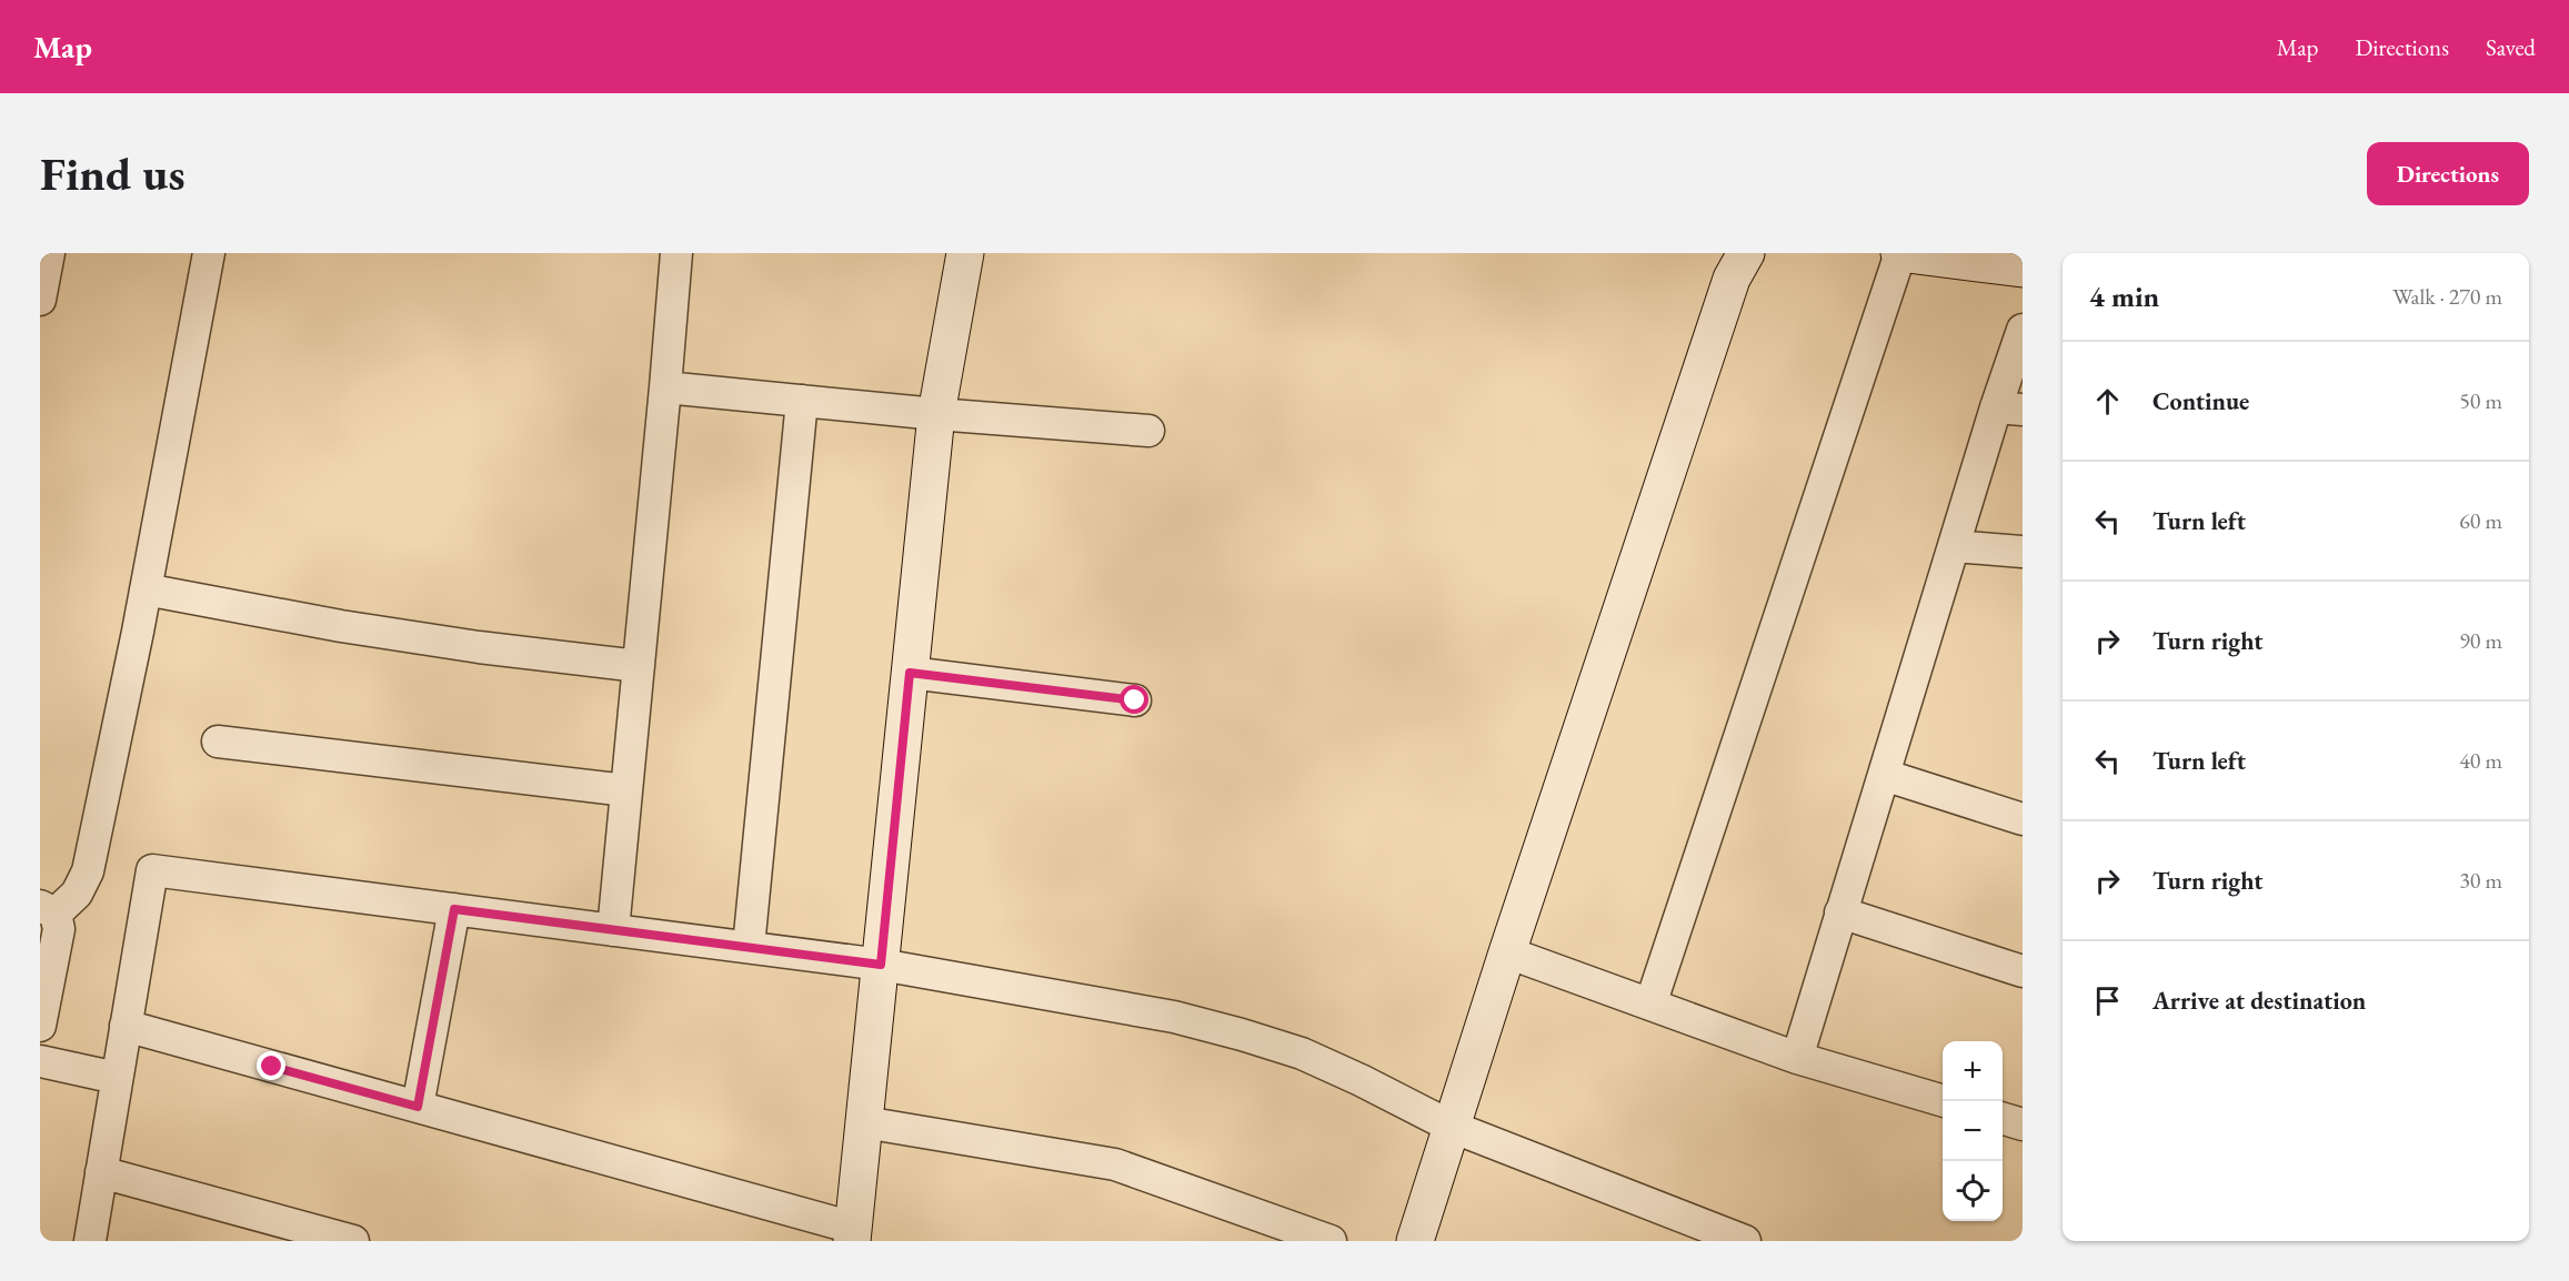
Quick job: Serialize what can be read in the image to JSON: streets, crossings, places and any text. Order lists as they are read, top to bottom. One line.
{"page":{"header":"Map","nav":["Map","Directions","Saved"],"buttons":"Directions","title":"Find us","heading":["4 min","Walk · 270 m"],"list":[["Continue","50 m"],["Turn left","60 m"],["Turn right","90 m"],["Turn left","40 m"],["Turn right","30 m"],"Arrive at destination"],"map_buttons":["+","−"]}}
